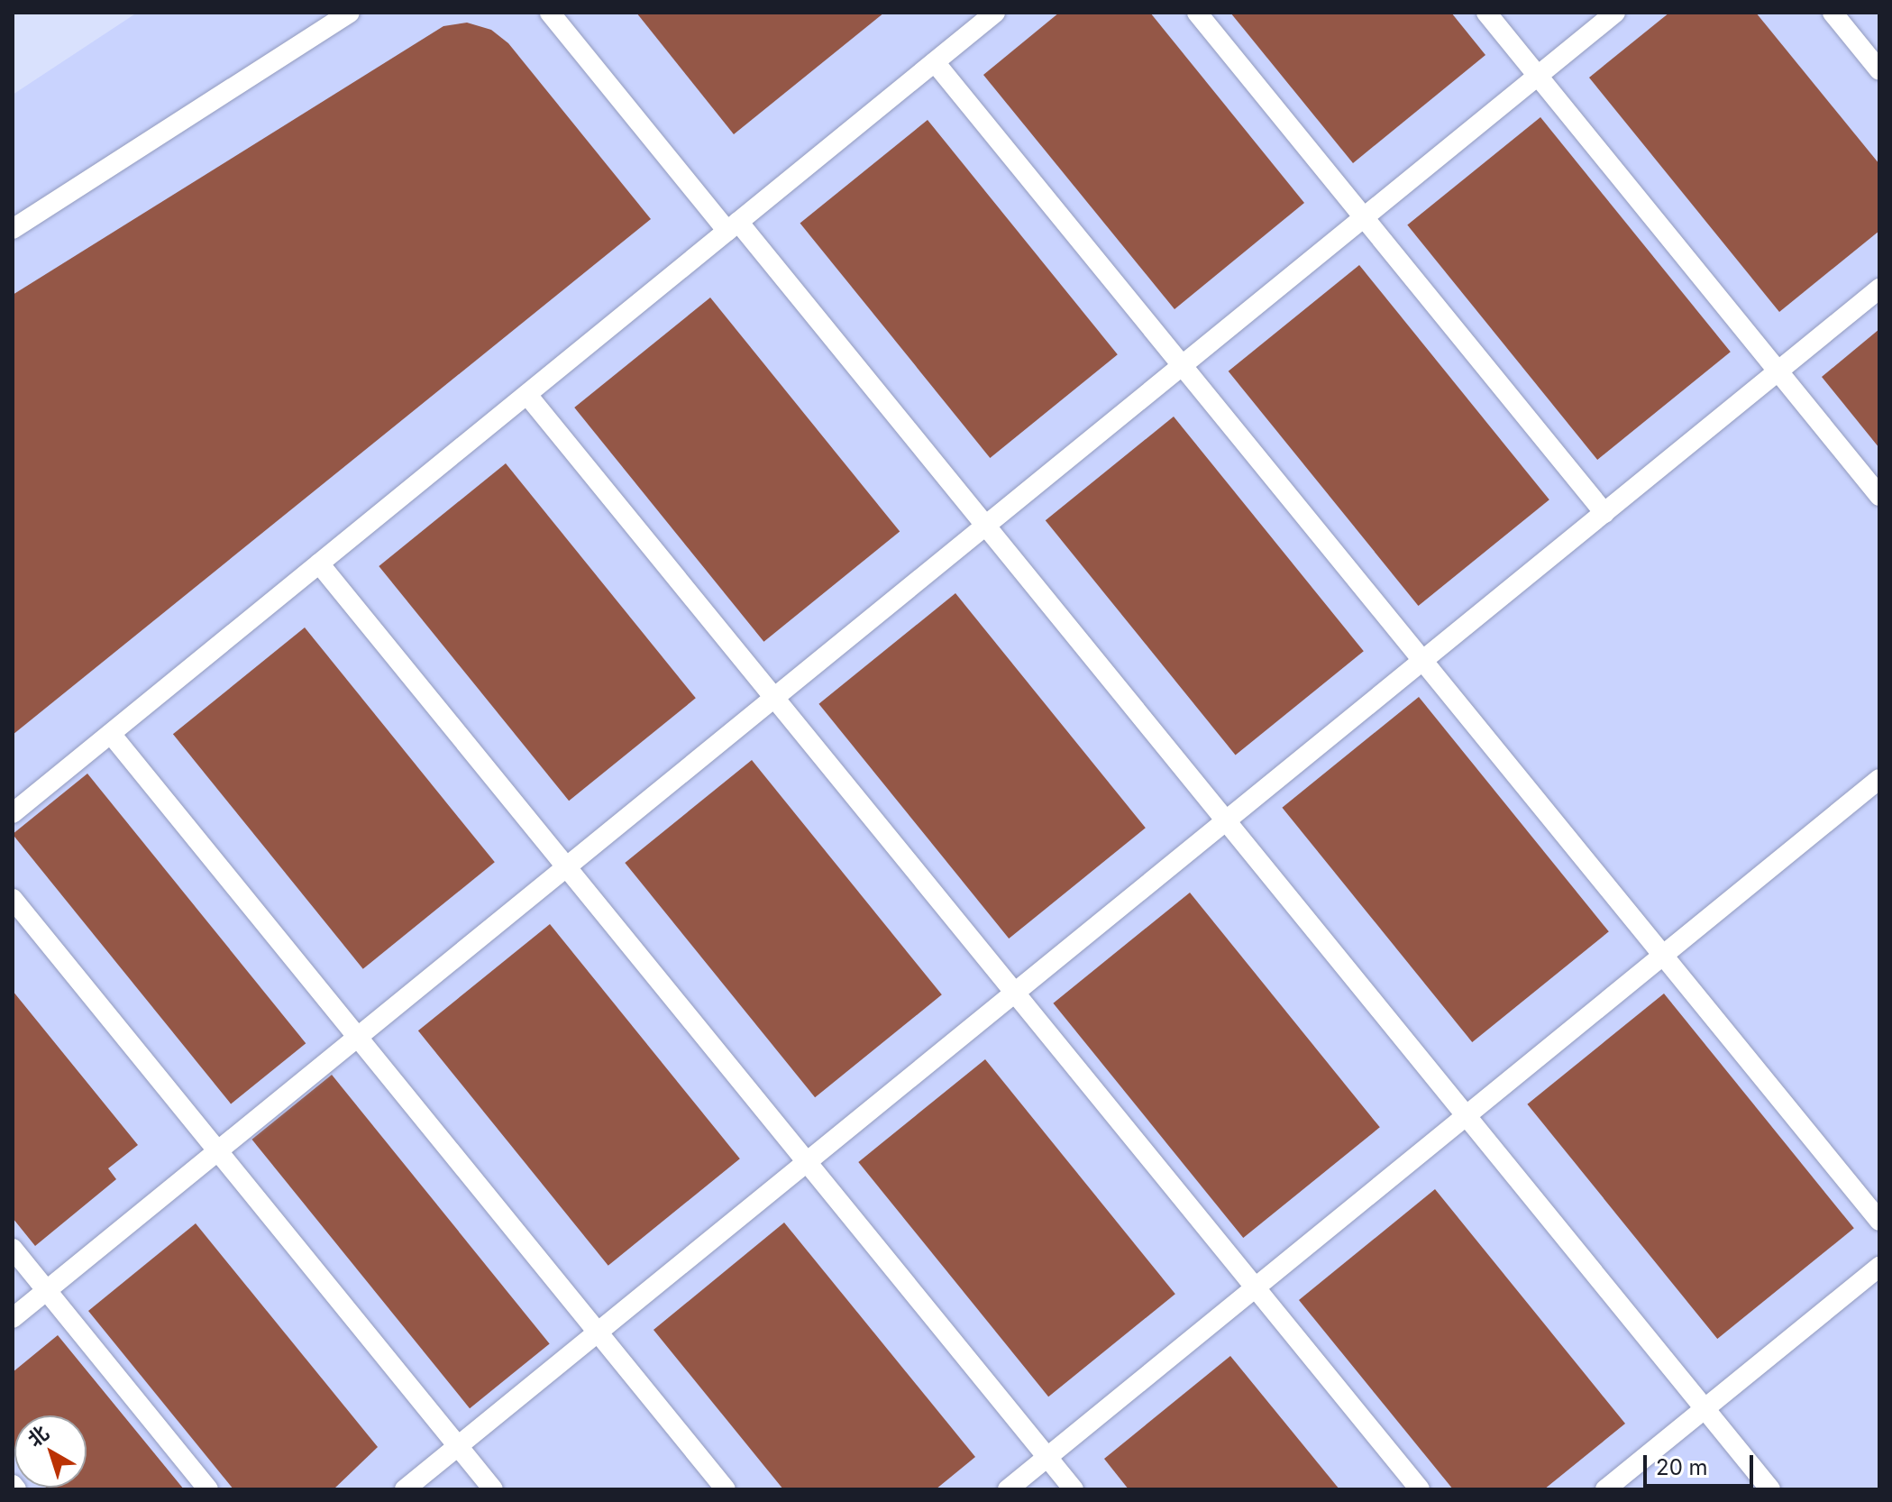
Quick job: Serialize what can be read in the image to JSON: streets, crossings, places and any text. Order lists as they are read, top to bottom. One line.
{"scale_bar":"20 m","north":"top left"}
